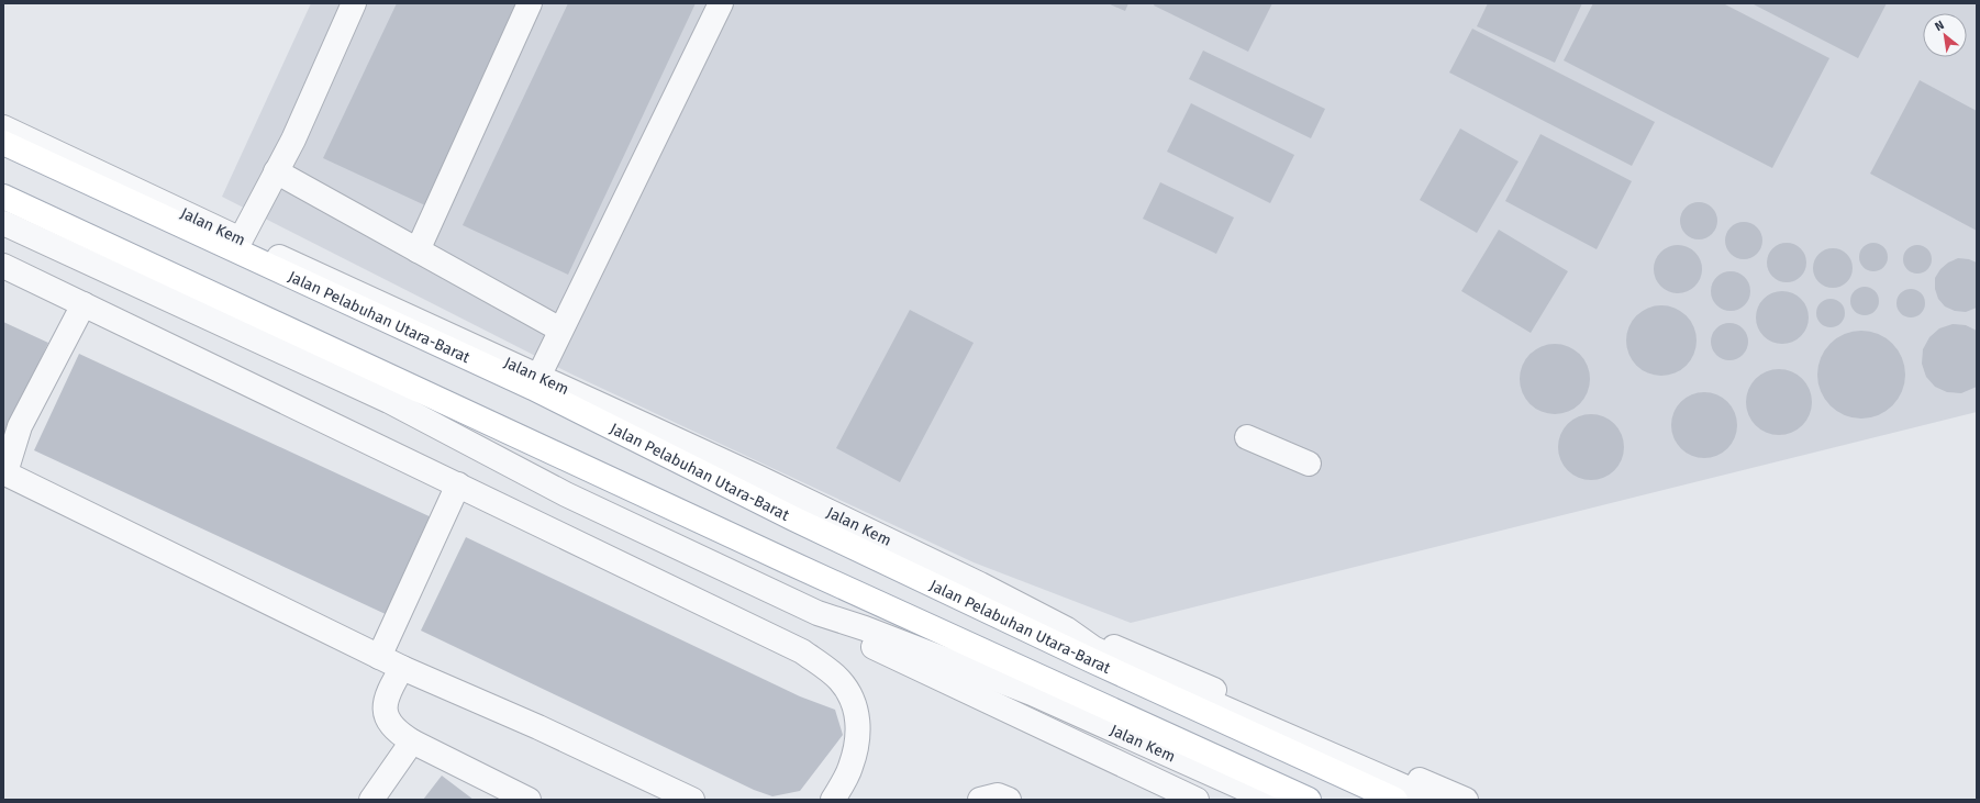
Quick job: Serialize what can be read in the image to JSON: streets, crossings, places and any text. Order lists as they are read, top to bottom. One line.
{"streets":{"main road":["Jalan Pelabuhan Utara-Barat"],"street":["Jalan Kem"]},"north":"top left"}
